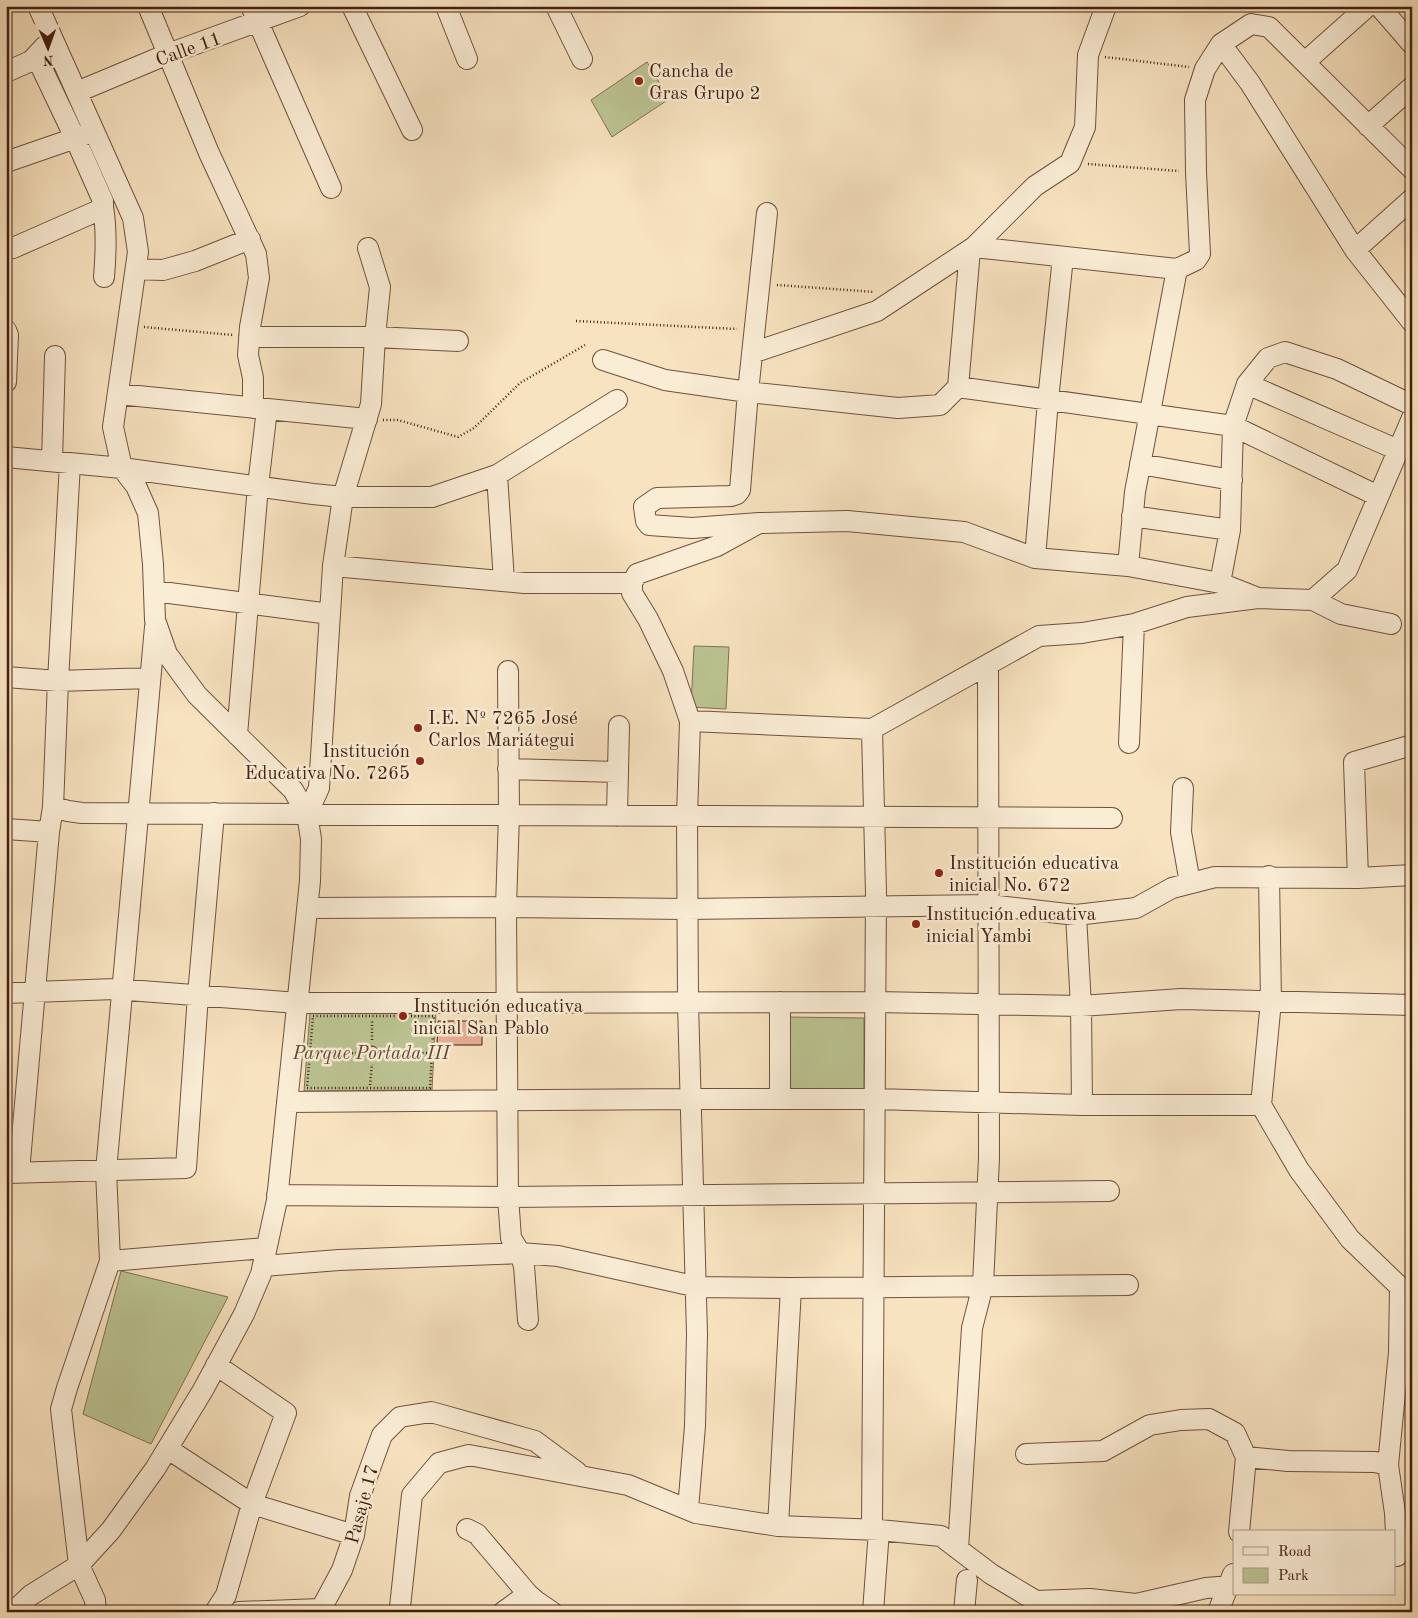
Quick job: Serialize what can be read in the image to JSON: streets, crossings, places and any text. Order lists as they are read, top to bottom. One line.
{"streets":{"street":["Calle 11","Pasaje 17"]},"parks":["Parque Portada III"],"places":["Cancha de Gras Grupo 2","I.E. Nº 7265 José Carlos Mariátegui","Institución Educativa No. 7265","Institución educativa inicial No. 672","Institución educativa inicial Yambi","Institución educativa inicial San Pablo"],"legend":["Road","Park"],"north":"bottom"}
